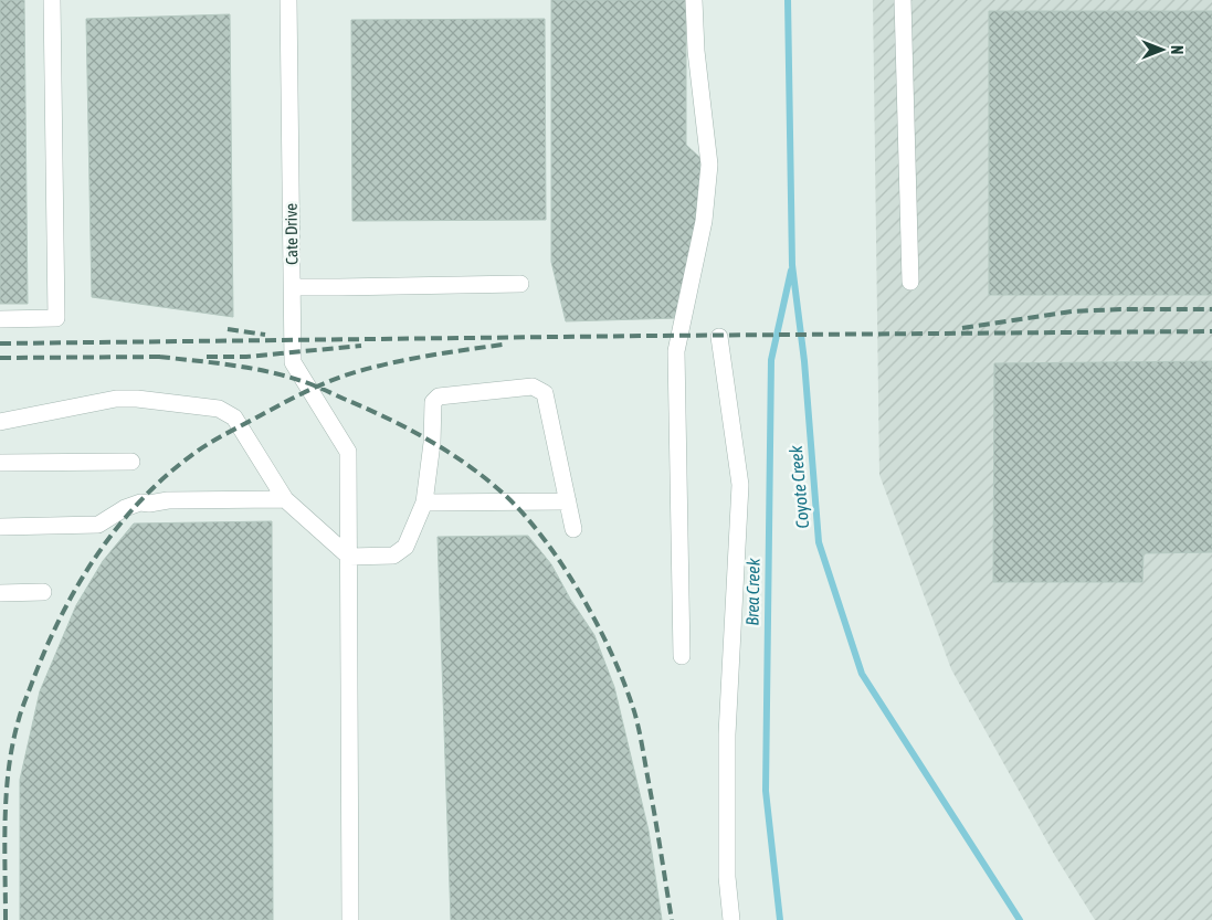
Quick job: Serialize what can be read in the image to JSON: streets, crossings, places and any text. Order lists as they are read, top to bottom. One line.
{"streets":{"street":["Cate Drive"]},"water":["Coyote Creek","Brea Creek"],"north":"right"}
